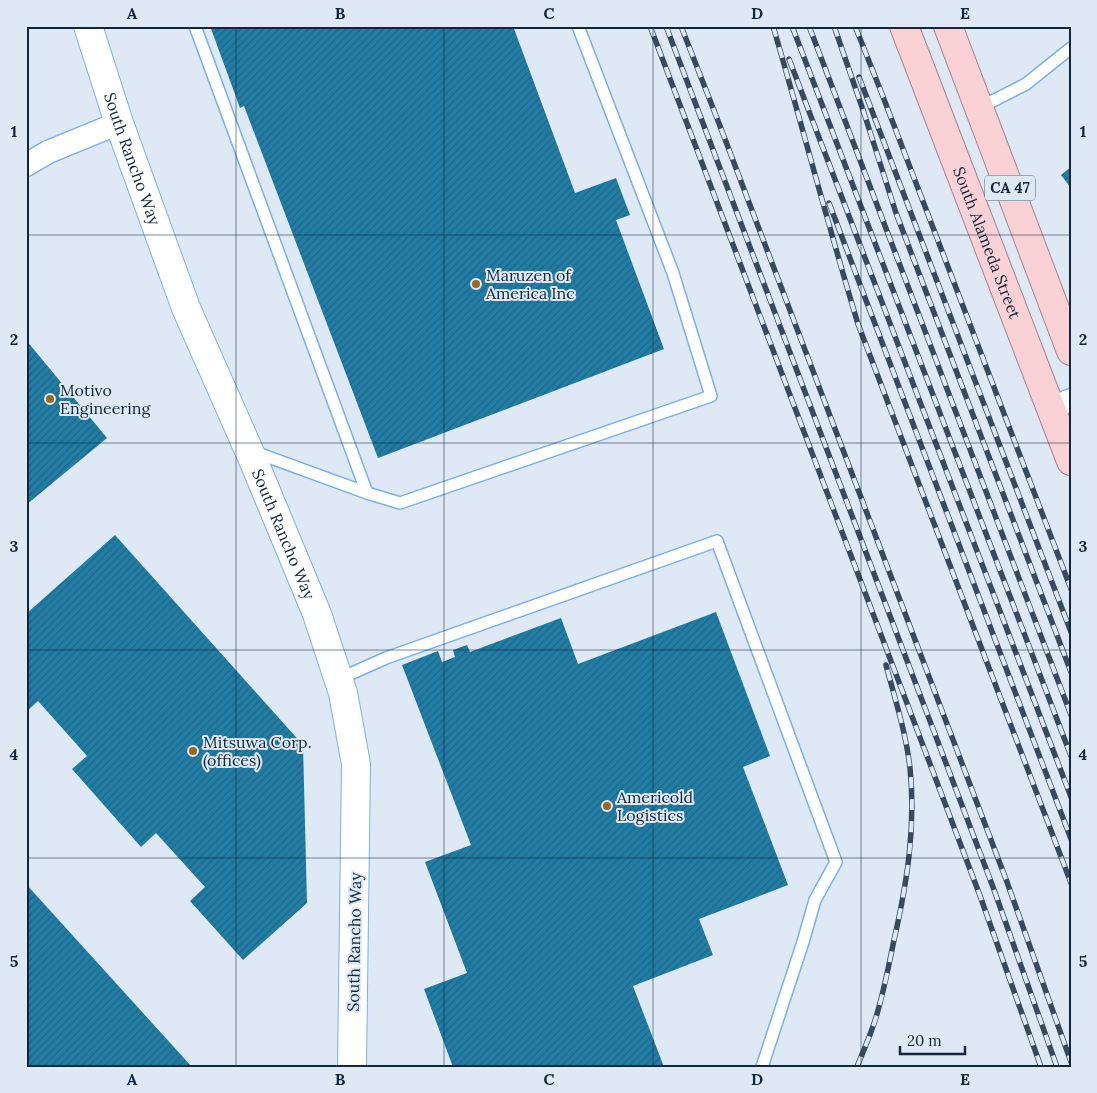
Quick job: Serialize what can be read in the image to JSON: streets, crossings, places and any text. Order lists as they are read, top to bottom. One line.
{"streets":{"main road":["CA 47","South Alameda Street"],"street":["South Rancho Way"]},"places":["Maruzen of America Inc","Motivo Engineering","Mitsuwa Corp. (offices)","Americold Logistics"],"scale_bar":"20 m","grid":{"columns":["A","B","C","D","E"],"rows":["1","2","3","4","5"]}}
